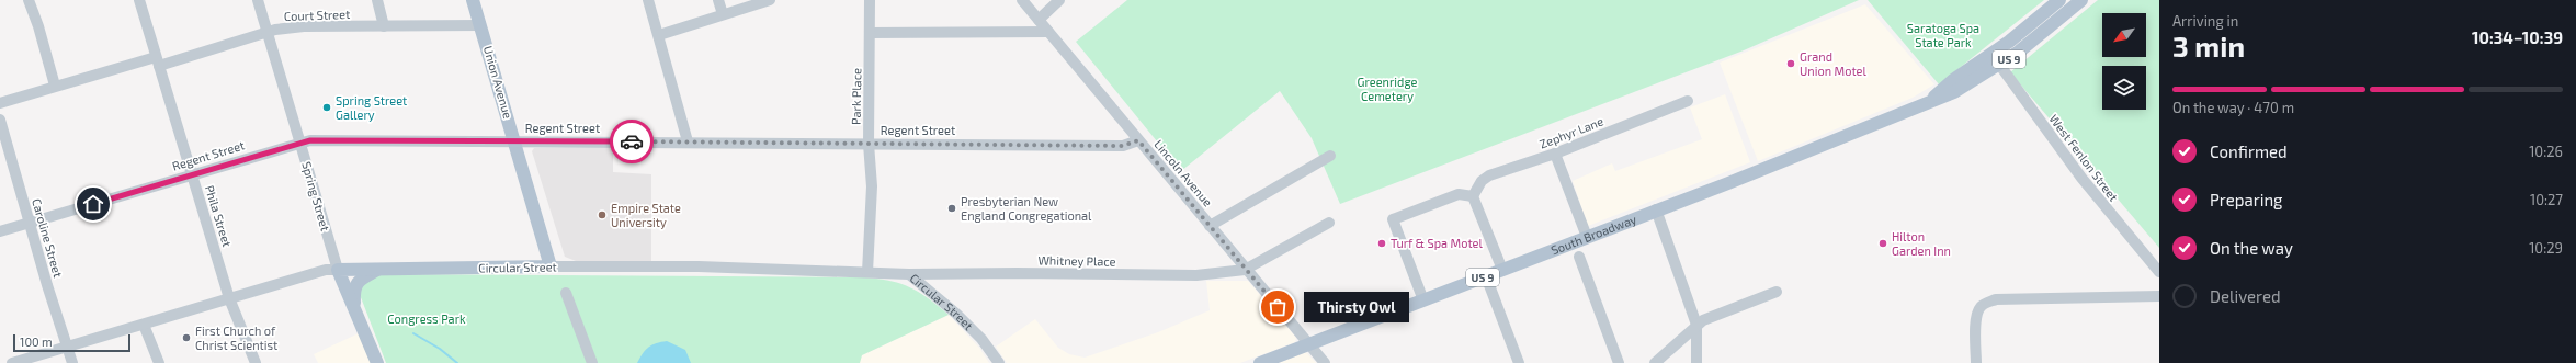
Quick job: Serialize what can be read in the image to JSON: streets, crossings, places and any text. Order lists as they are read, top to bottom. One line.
{"streets":{"main road":["US 9","Union Avenue","Spring Street","South Broadway","Circular Street"],"street":["Court Street","Park Place","Regent Street","Zephyr Lane","West Fenlon Street","Lincoln Avenue","Phila Street","Caroline Street","Whitney Place"]},"crossings":[["Court Street","Union Avenue"],["Court Street","Spring Street"],["Court Street","Phila Street"],["Union Avenue","Regent Street"],["Union Avenue","Circular Street"],["Park Place","Regent Street"],["Park Place","Circular Street"],["Regent Street","Lincoln Avenue"],["Regent Street","Spring Street"],["Regent Street","Phila Street"],["Regent Street","Caroline Street"],["West Fenlon Street","South Broadway"],["Lincoln Avenue","South Broadway"],["Lincoln Avenue","Whitney Place"],["Spring Street","Circular Street"],["Phila Street","Circular Street"],["Caroline Street","Circular Street"],["Whitney Place","Circular Street"]],"parks":["Saratoga Spa State Park","Greenridge Cemetery","Congress Park"],"places":["Grand Union Motel","Spring Street Gallery","Presbyterian New England Congregational","Empire State University","Turf & Spa Motel","Hilton Garden Inn","Thirsty Owl","First Church of Christ Scientist"],"scale_bar":"100 m","north":"bottom left","page":{"heading":["3 min","Arriving in","10:34–10:39"],"bar":"On the way · 470 m","list":[["Confirmed","10:26"],["Preparing","10:27"],["On the way","10:29"],"Delivered"],"bubble":"Thirsty Owl","scale":"100 m"}}
